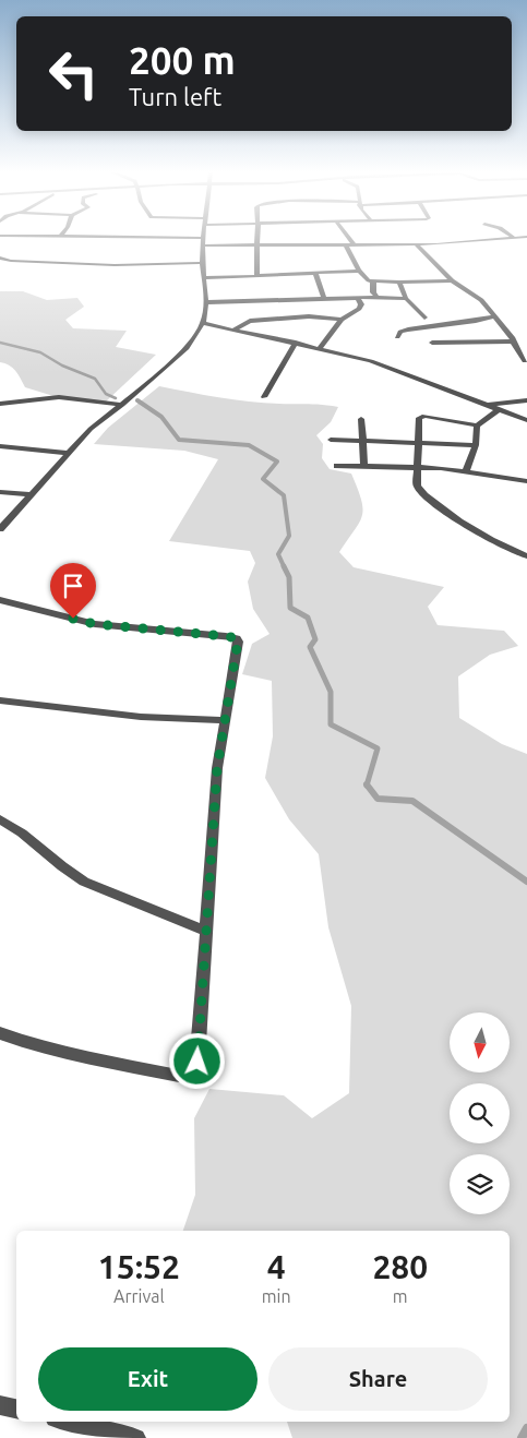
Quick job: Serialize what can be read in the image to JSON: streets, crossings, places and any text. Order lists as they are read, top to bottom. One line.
{"north":"bottom","page":{"turn":["200 m","Turn left"],"eta":["15:52","Arrival","4","min","280","m"],"buttons":["Exit","Share"]}}
